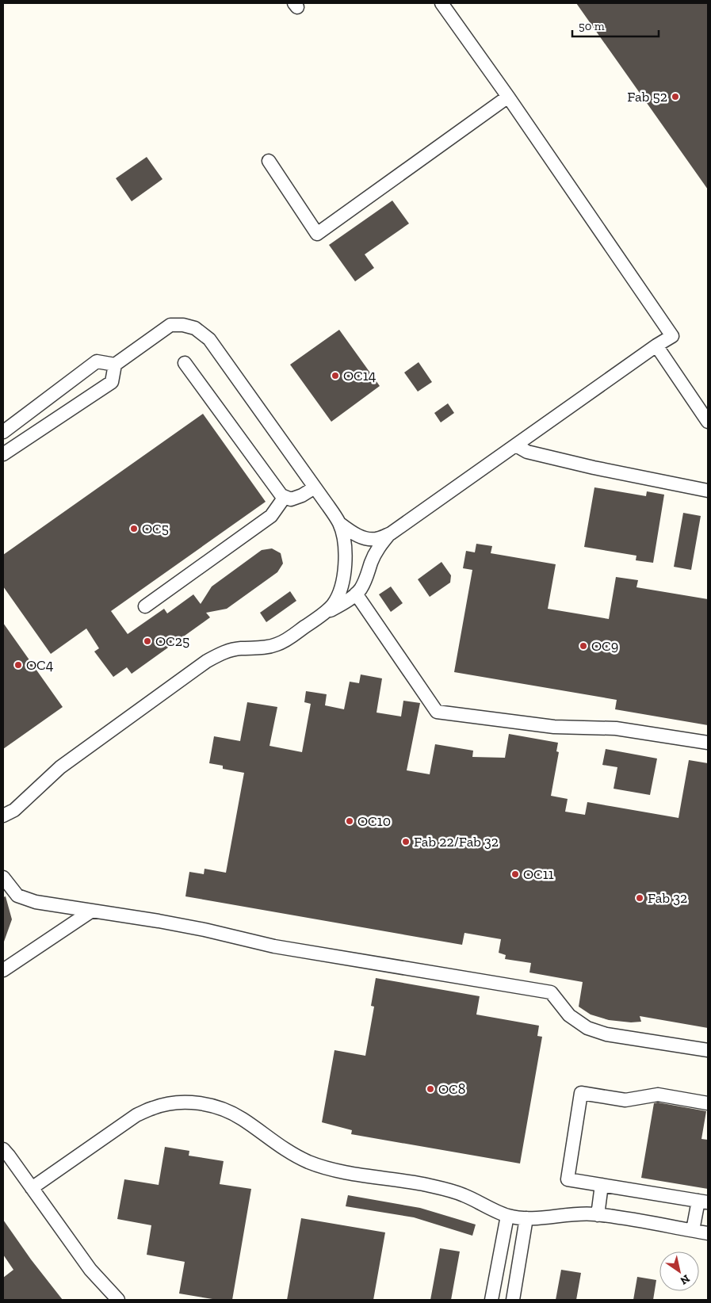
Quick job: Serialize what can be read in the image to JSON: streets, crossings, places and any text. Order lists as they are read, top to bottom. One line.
{"places":["Fab 52","OC14","OC5","OC25","OC9","OC4","OC10","Fab 22/Fab 32","OC11","Fab 32","OC8"],"scale_bar":"50 m","north":"bottom right"}
